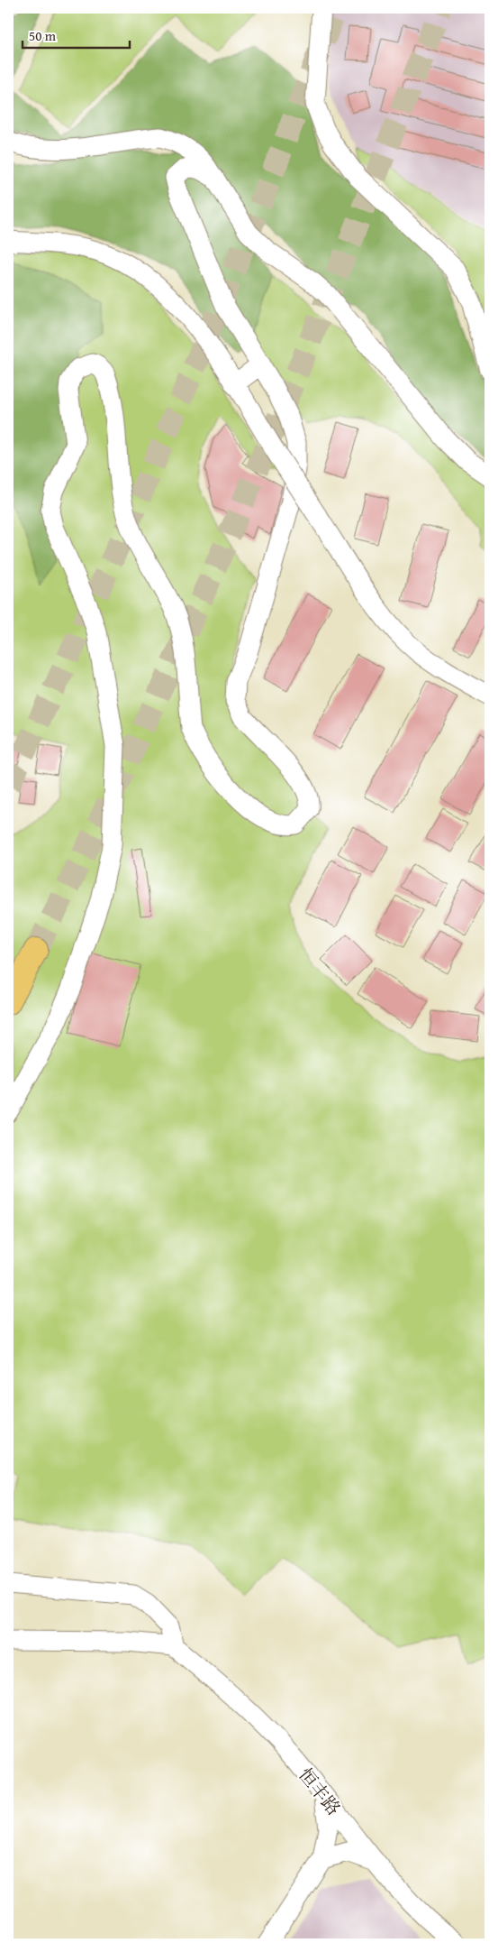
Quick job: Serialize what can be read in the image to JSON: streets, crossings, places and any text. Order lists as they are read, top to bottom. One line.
{"streets":{"street":["恒丰路"]},"scale_bar":"50 m"}
